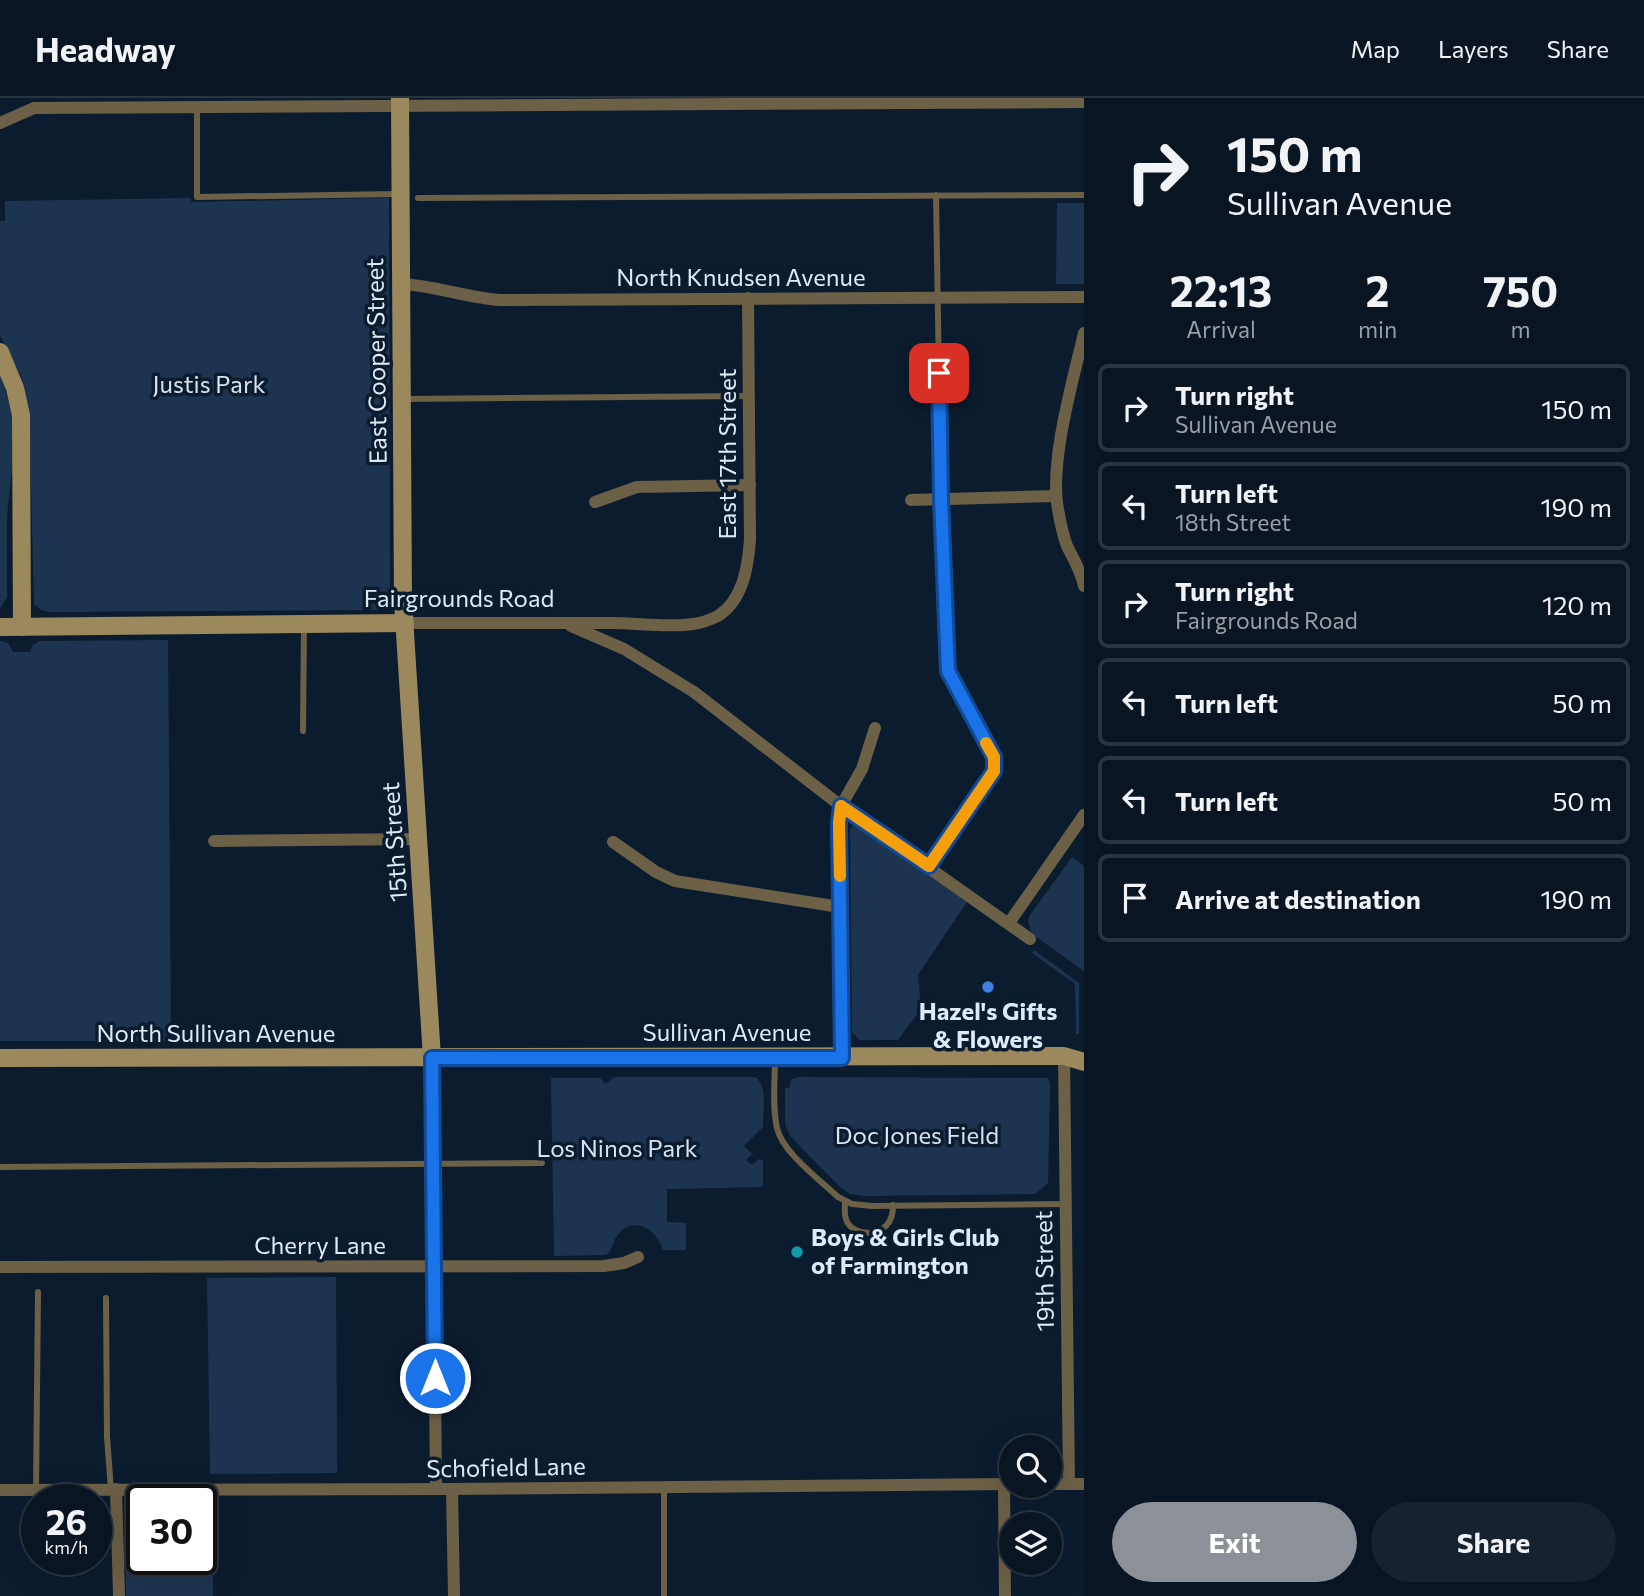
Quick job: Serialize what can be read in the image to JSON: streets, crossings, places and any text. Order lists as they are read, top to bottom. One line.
{"streets":{"street":["North Knudsen Avenue","East Cooper Street","East 17th Street","Fairgrounds Road","15th Street","Sullivan Avenue","North Sullivan Avenue","Cherry Lane","19th Street","Schofield Lane"]},"crossings":[["North Knudsen Avenue","East Cooper Street"],["North Knudsen Avenue","East 17th Street"],["East Cooper Street","Fairgrounds Road"],["East Cooper Street","15th Street"],["East 17th Street","Fairgrounds Road"],["Fairgrounds Road","15th Street"],["15th Street","Sullivan Avenue"],["15th Street","North Sullivan Avenue"],["Sullivan Avenue","North Sullivan Avenue"],["Sullivan Avenue","19th Street"]],"parks":["Justis Park","Doc Jones Field","Los Ninos Park"],"places":["Hazel's Gifts & Flowers","Boys & Girls Club of Farmington"],"page":{"header":"Headway","nav":["Map","Layers","Share"],"turn":["150 m","Sullivan Avenue"],"eta":["22:13","Arrival","2","min","750","m"],"list":[{"name":"Turn right","note":"Sullivan Avenue","value":"150 m"},{"name":"Turn left","note":"18th Street","value":"190 m"},{"name":"Turn right","note":"Fairgrounds Road","value":"120 m"},{"name":"Turn left","value":"50 m"},{"name":"Turn left","value":"50 m"},{"name":"Arrive at destination","value":"190 m"}],"speed":"26 km/h","limit":"30","buttons":["Exit","Share"]}}
